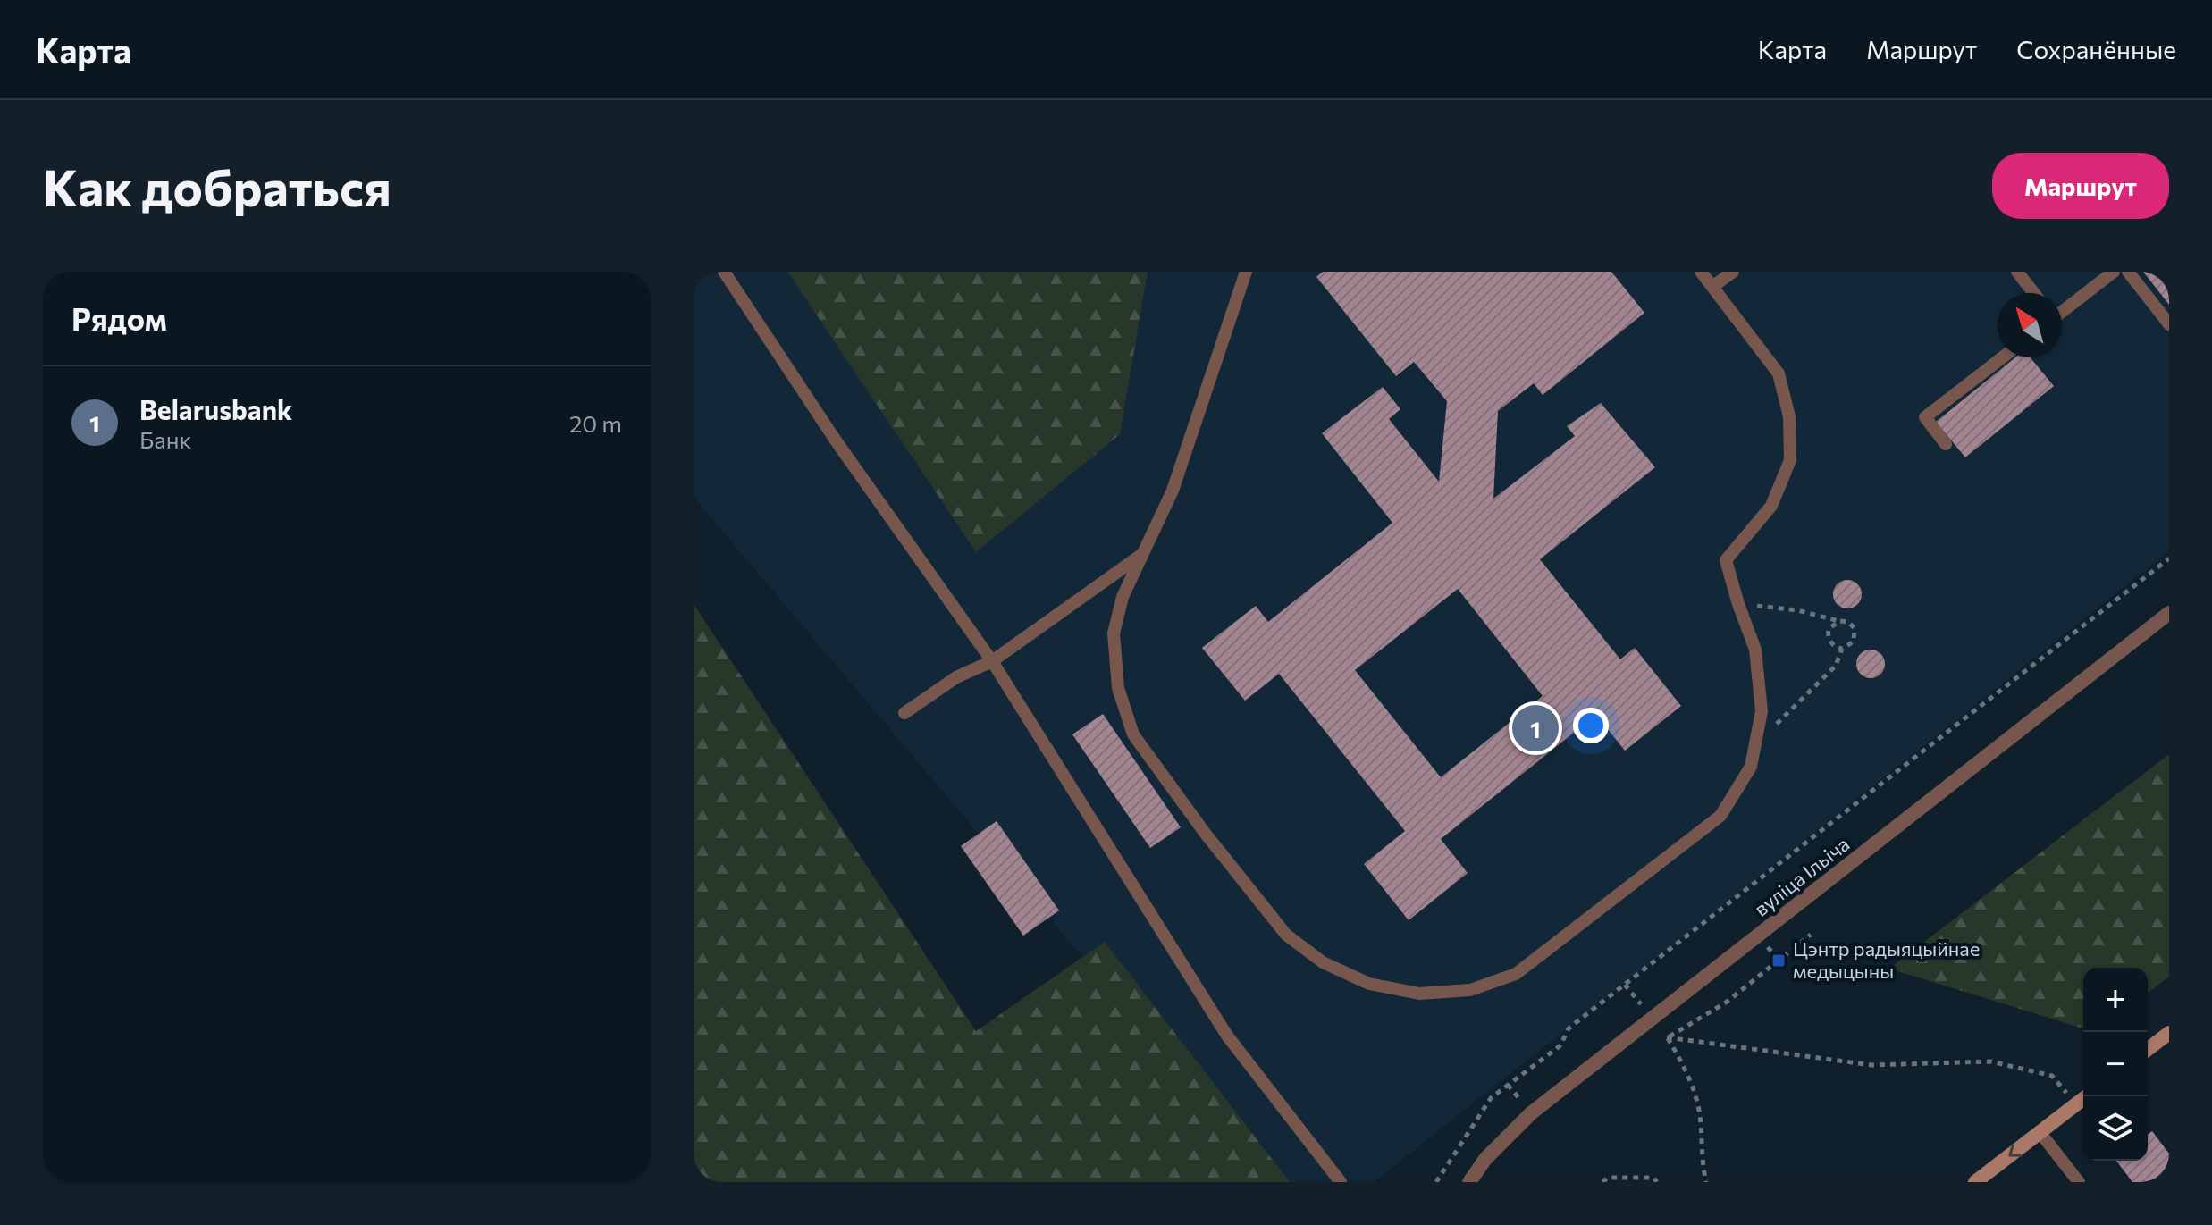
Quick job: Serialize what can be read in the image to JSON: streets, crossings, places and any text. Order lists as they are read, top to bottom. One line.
{"streets":{"street":["вуліца Ільіча"]},"places":{"transit":["Цэнтр радыяцыйнае медыцыны"]},"north":"top left","page":{"header":"Карта","nav":["Карта","Маршрут","Сохранённые"],"buttons":"Маршрут","title":"Как добраться","heading":"Рядом","list":[{"mark":"1","name":"Belarusbank","note":"Банк","value":"20 m"}],"pins":"1","map_buttons":["+","−"]}}
